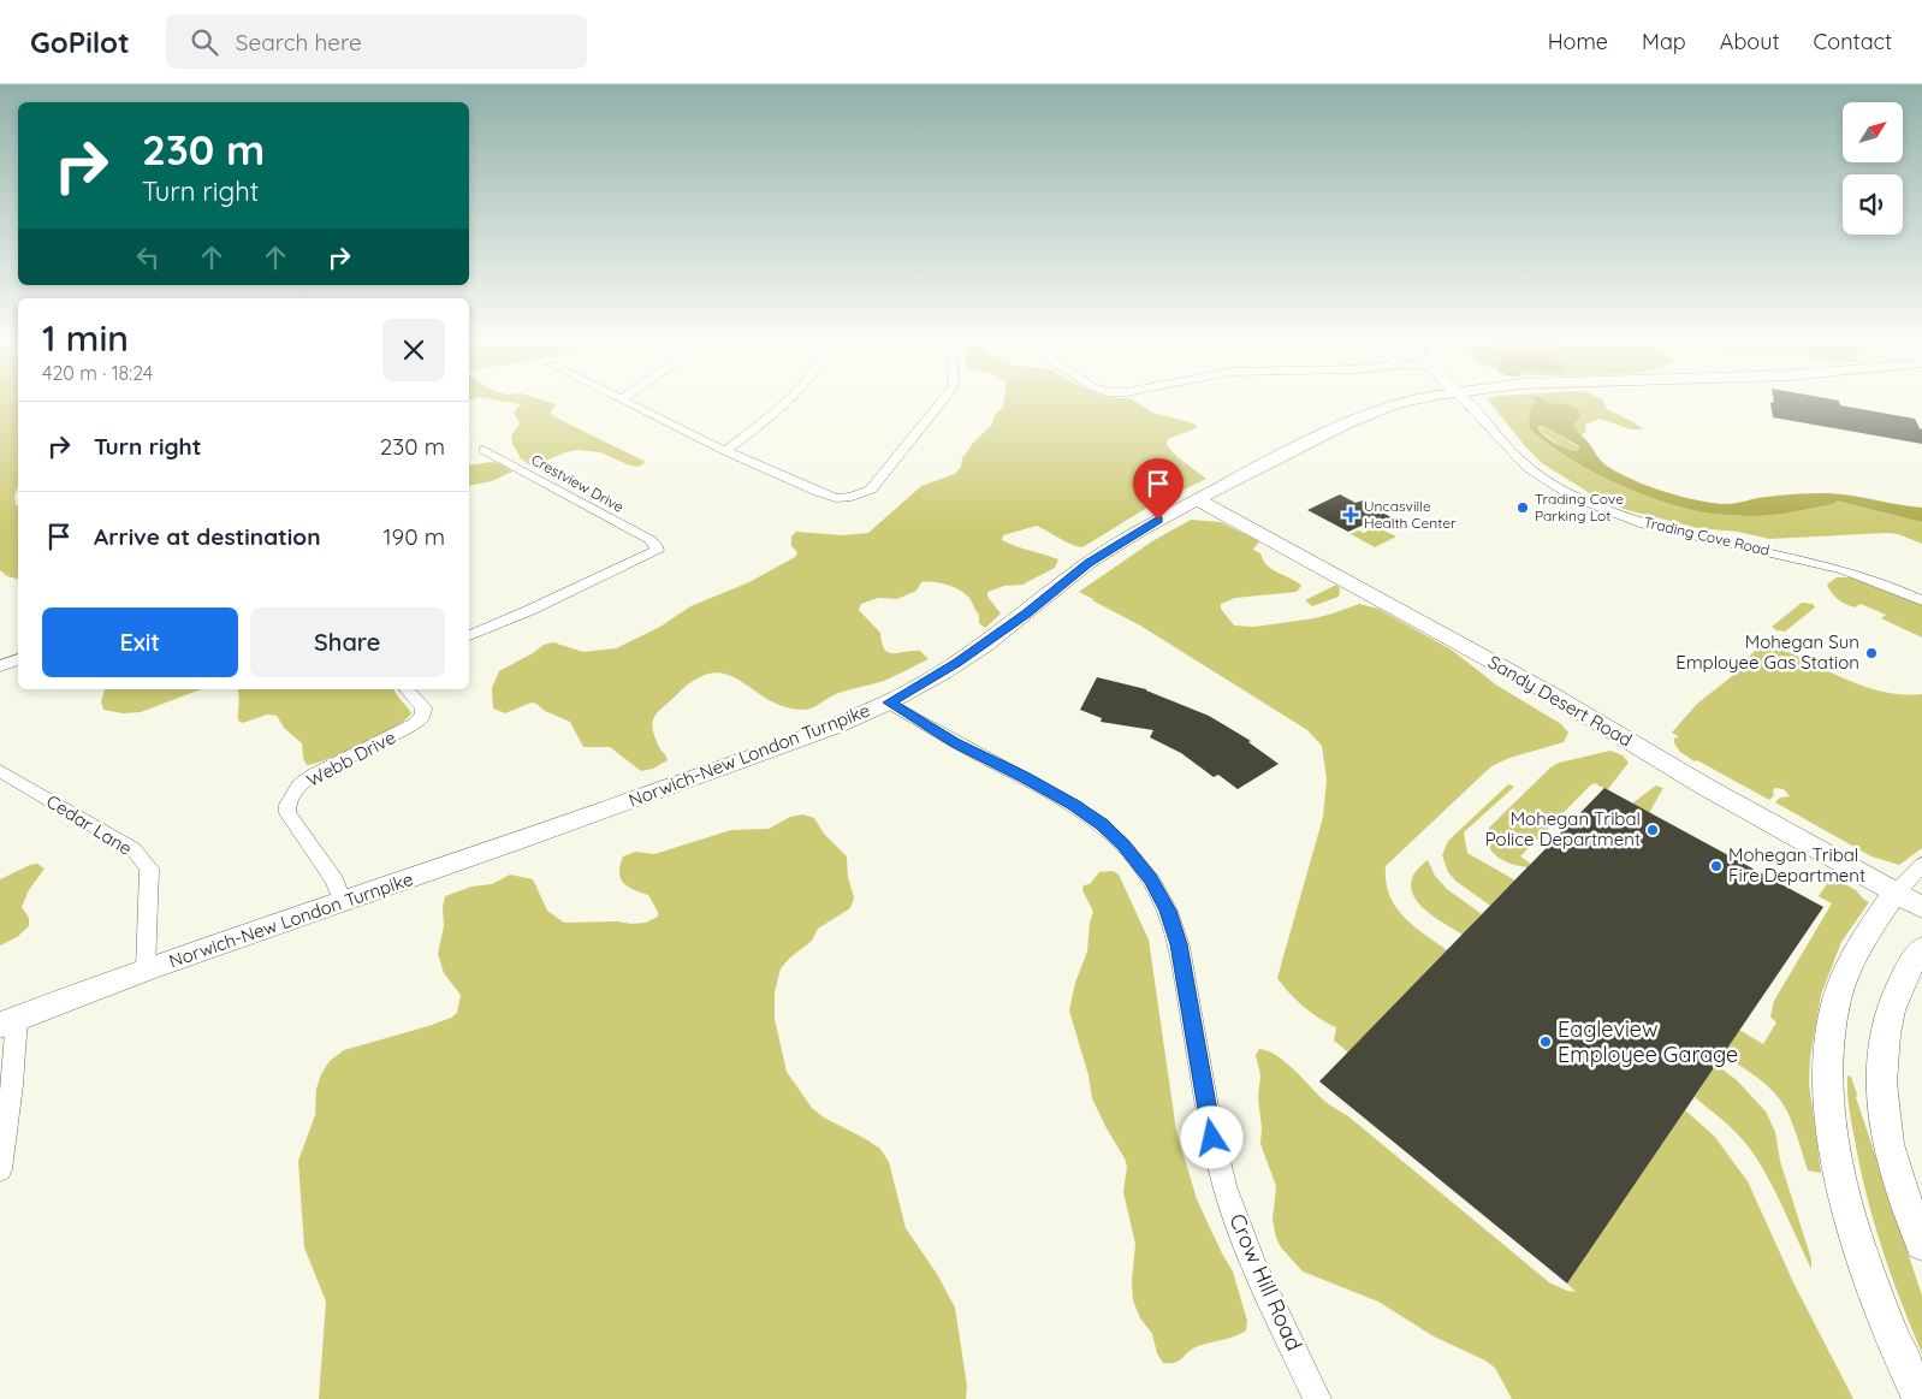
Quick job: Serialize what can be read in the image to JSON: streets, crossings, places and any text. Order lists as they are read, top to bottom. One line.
{"streets":{"main road":["Sandy Desert Road","Norwich-New London Turnpike"],"street":["Crestview Drive","Trading Cove Road","Webb Drive","Cedar Lane","Crow Hill Road"]},"crossings":[["Sandy Desert Road","Norwich-New London Turnpike"],["Norwich-New London Turnpike","Webb Drive"],["Norwich-New London Turnpike","Cedar Lane"],["Norwich-New London Turnpike","Crow Hill Road"]],"places":{"other":["Trading Cove Parking Lot","Mohegan Sun Employee Gas Station","Mohegan Tribal Police Department","Mohegan Tribal Fire Department","Eagleview Employee Garage"],"health":["Uncasville Health Center"]},"north":"top right","page":{"header":"GoPilot","search":"Search here","nav":["Home","Map","About","Contact"],"turn":["230 m","Turn right"],"heading":["1 min","420 m · 18:24"],"list":[{"name":"Turn right","value":"230 m"},{"name":"Arrive at destination","value":"190 m"}],"buttons":["Exit","Share"]}}
